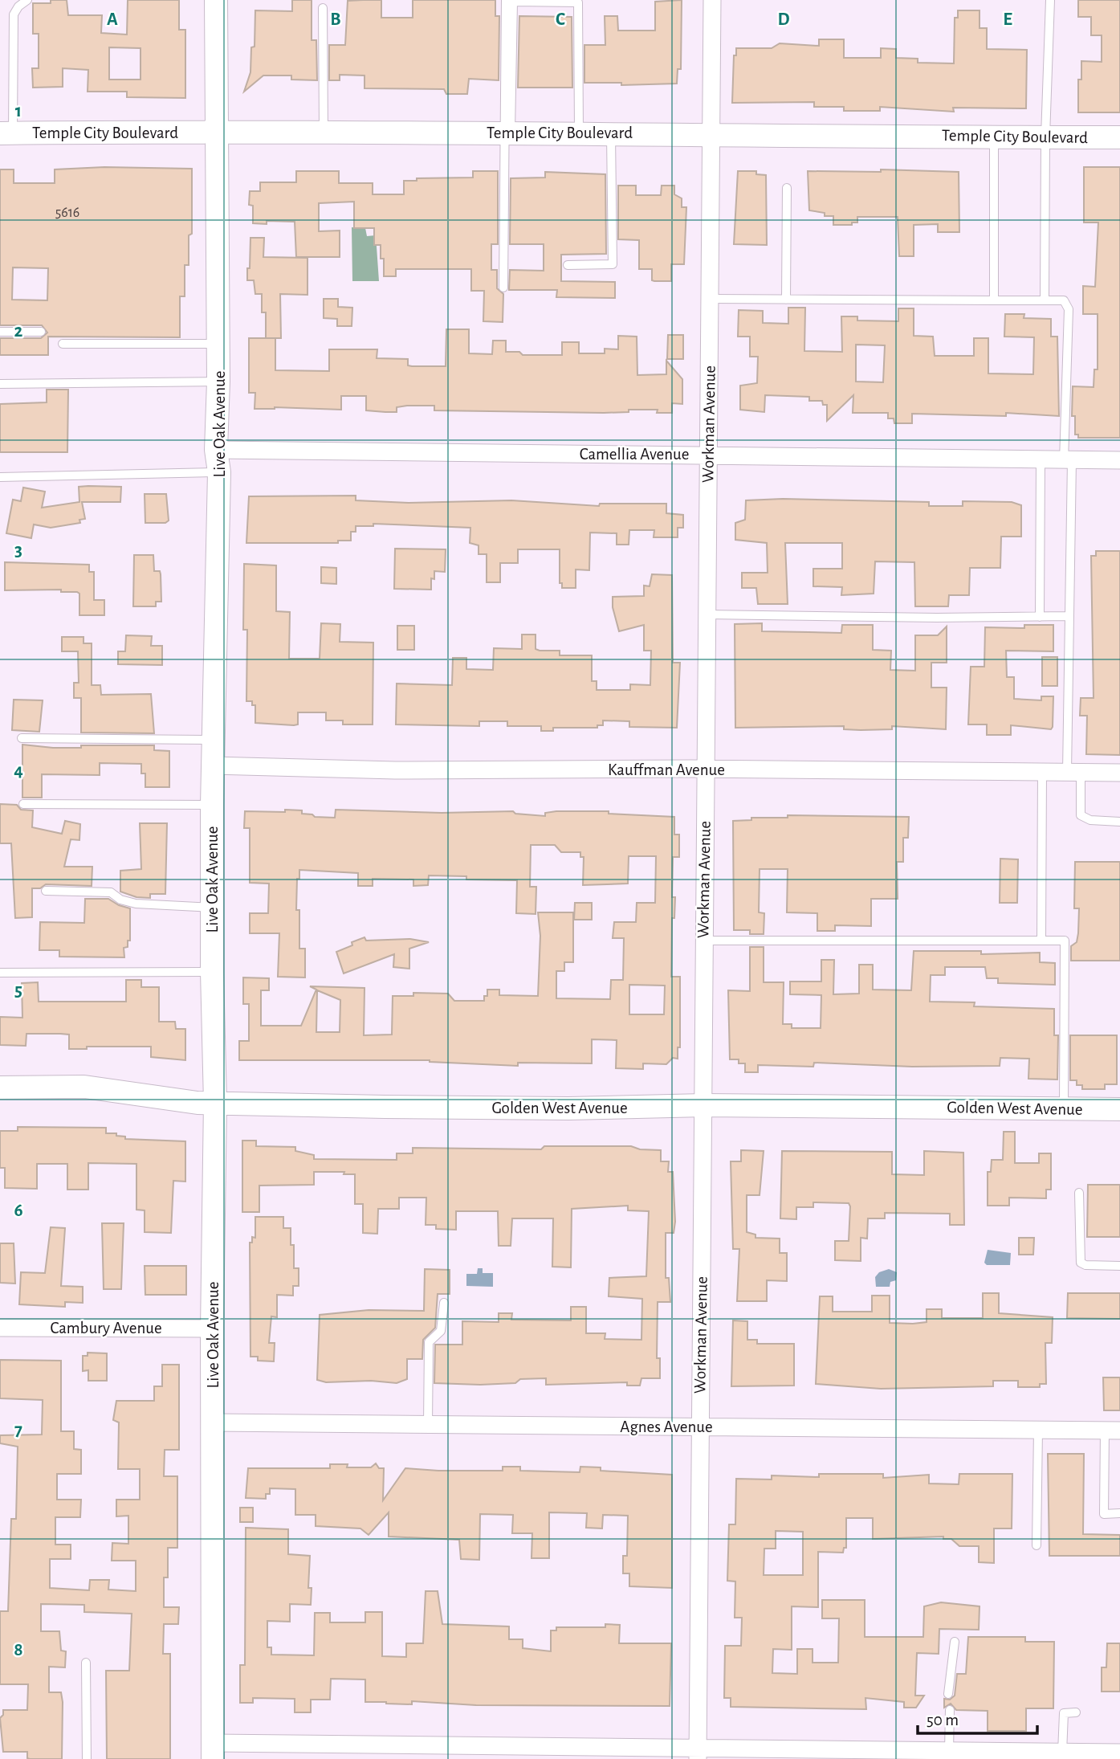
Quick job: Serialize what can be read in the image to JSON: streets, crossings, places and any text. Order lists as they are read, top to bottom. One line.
{"streets":{"street":["Temple City Boulevard","Live Oak Avenue","Workman Avenue","Camellia Avenue","Kauffman Avenue","Golden West Avenue","Cambury Avenue","Agnes Avenue"]},"crossings":[["Temple City Boulevard","Live Oak Avenue"],["Temple City Boulevard","Workman Avenue"],["Live Oak Avenue","Camellia Avenue"],["Live Oak Avenue","Kauffman Avenue"],["Live Oak Avenue","Golden West Avenue"],["Live Oak Avenue","Cambury Avenue"],["Live Oak Avenue","Agnes Avenue"],["Workman Avenue","Camellia Avenue"],["Workman Avenue","Kauffman Avenue"],["Workman Avenue","Golden West Avenue"],["Workman Avenue","Agnes Avenue"]],"house_numbers":["5616"],"scale_bar":"50 m","grid":{"columns":["A","B","C","D","E"],"rows":["1","2","3","4","5","6","7","8"]}}
